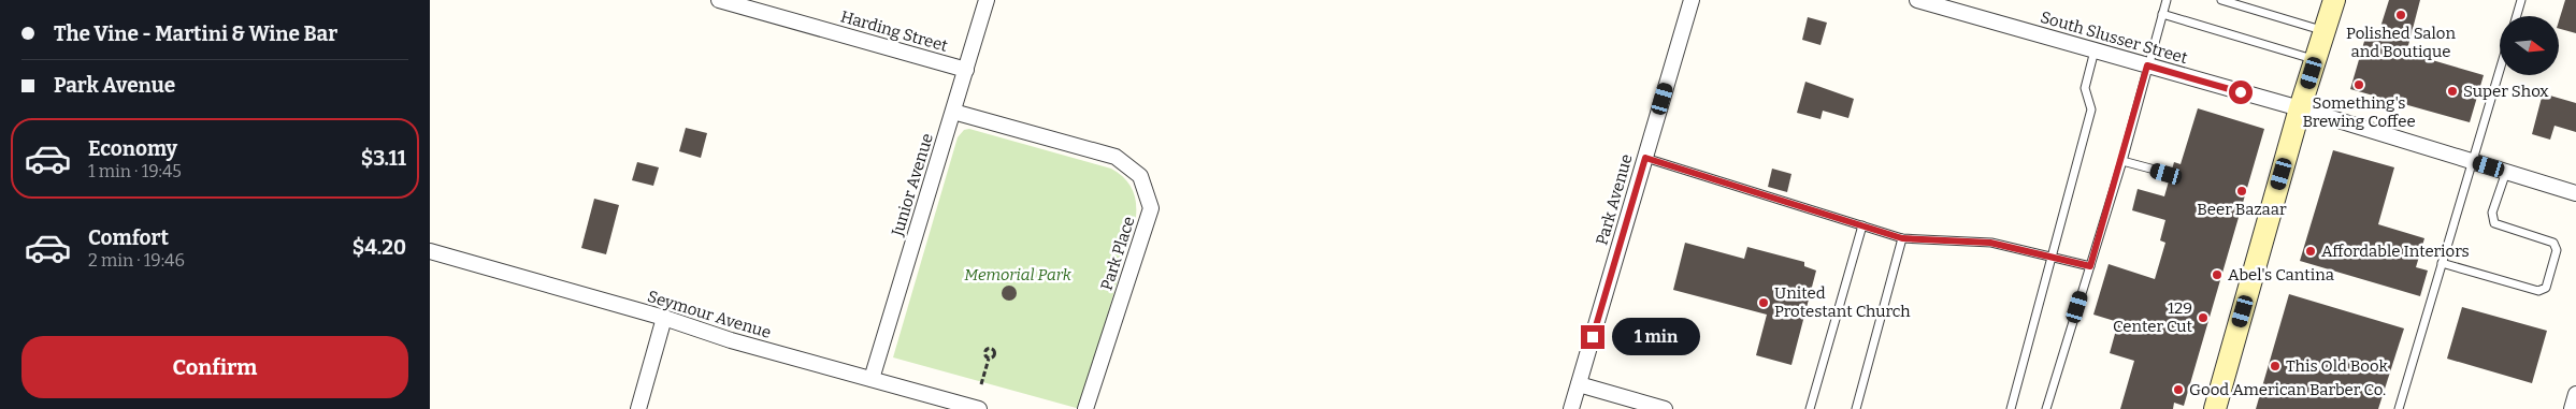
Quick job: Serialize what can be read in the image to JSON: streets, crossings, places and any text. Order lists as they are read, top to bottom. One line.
{"streets":{"street":["Harding Street","South Slusser Street","Junior Avenue","Park Avenue","Park Place","Seymour Avenue"]},"crossings":[["Harding Street","Junior Avenue"],["Junior Avenue","Park Place"],["Junior Avenue","Seymour Avenue"]],"parks":["Memorial Park"],"places":["Polished Salon and Boutique","Something's Brewing Coffee","Super Shox","Beer Bazaar","Affordable Interiors","Abel's Cantina","United Protestant Church","129 Center Cut","This Old Book","Good American Barber Co."],"north":"right","page":{"banner":["The Vine - Martini & Wine Bar","Park Avenue"],"list":[{"name":"Economy","note":"1 min · 19:45","value":"$3.11"},{"name":"Comfort","note":"2 min · 19:46","value":"$4.20"}],"bubble":"1 min","buttons":"Confirm"}}
